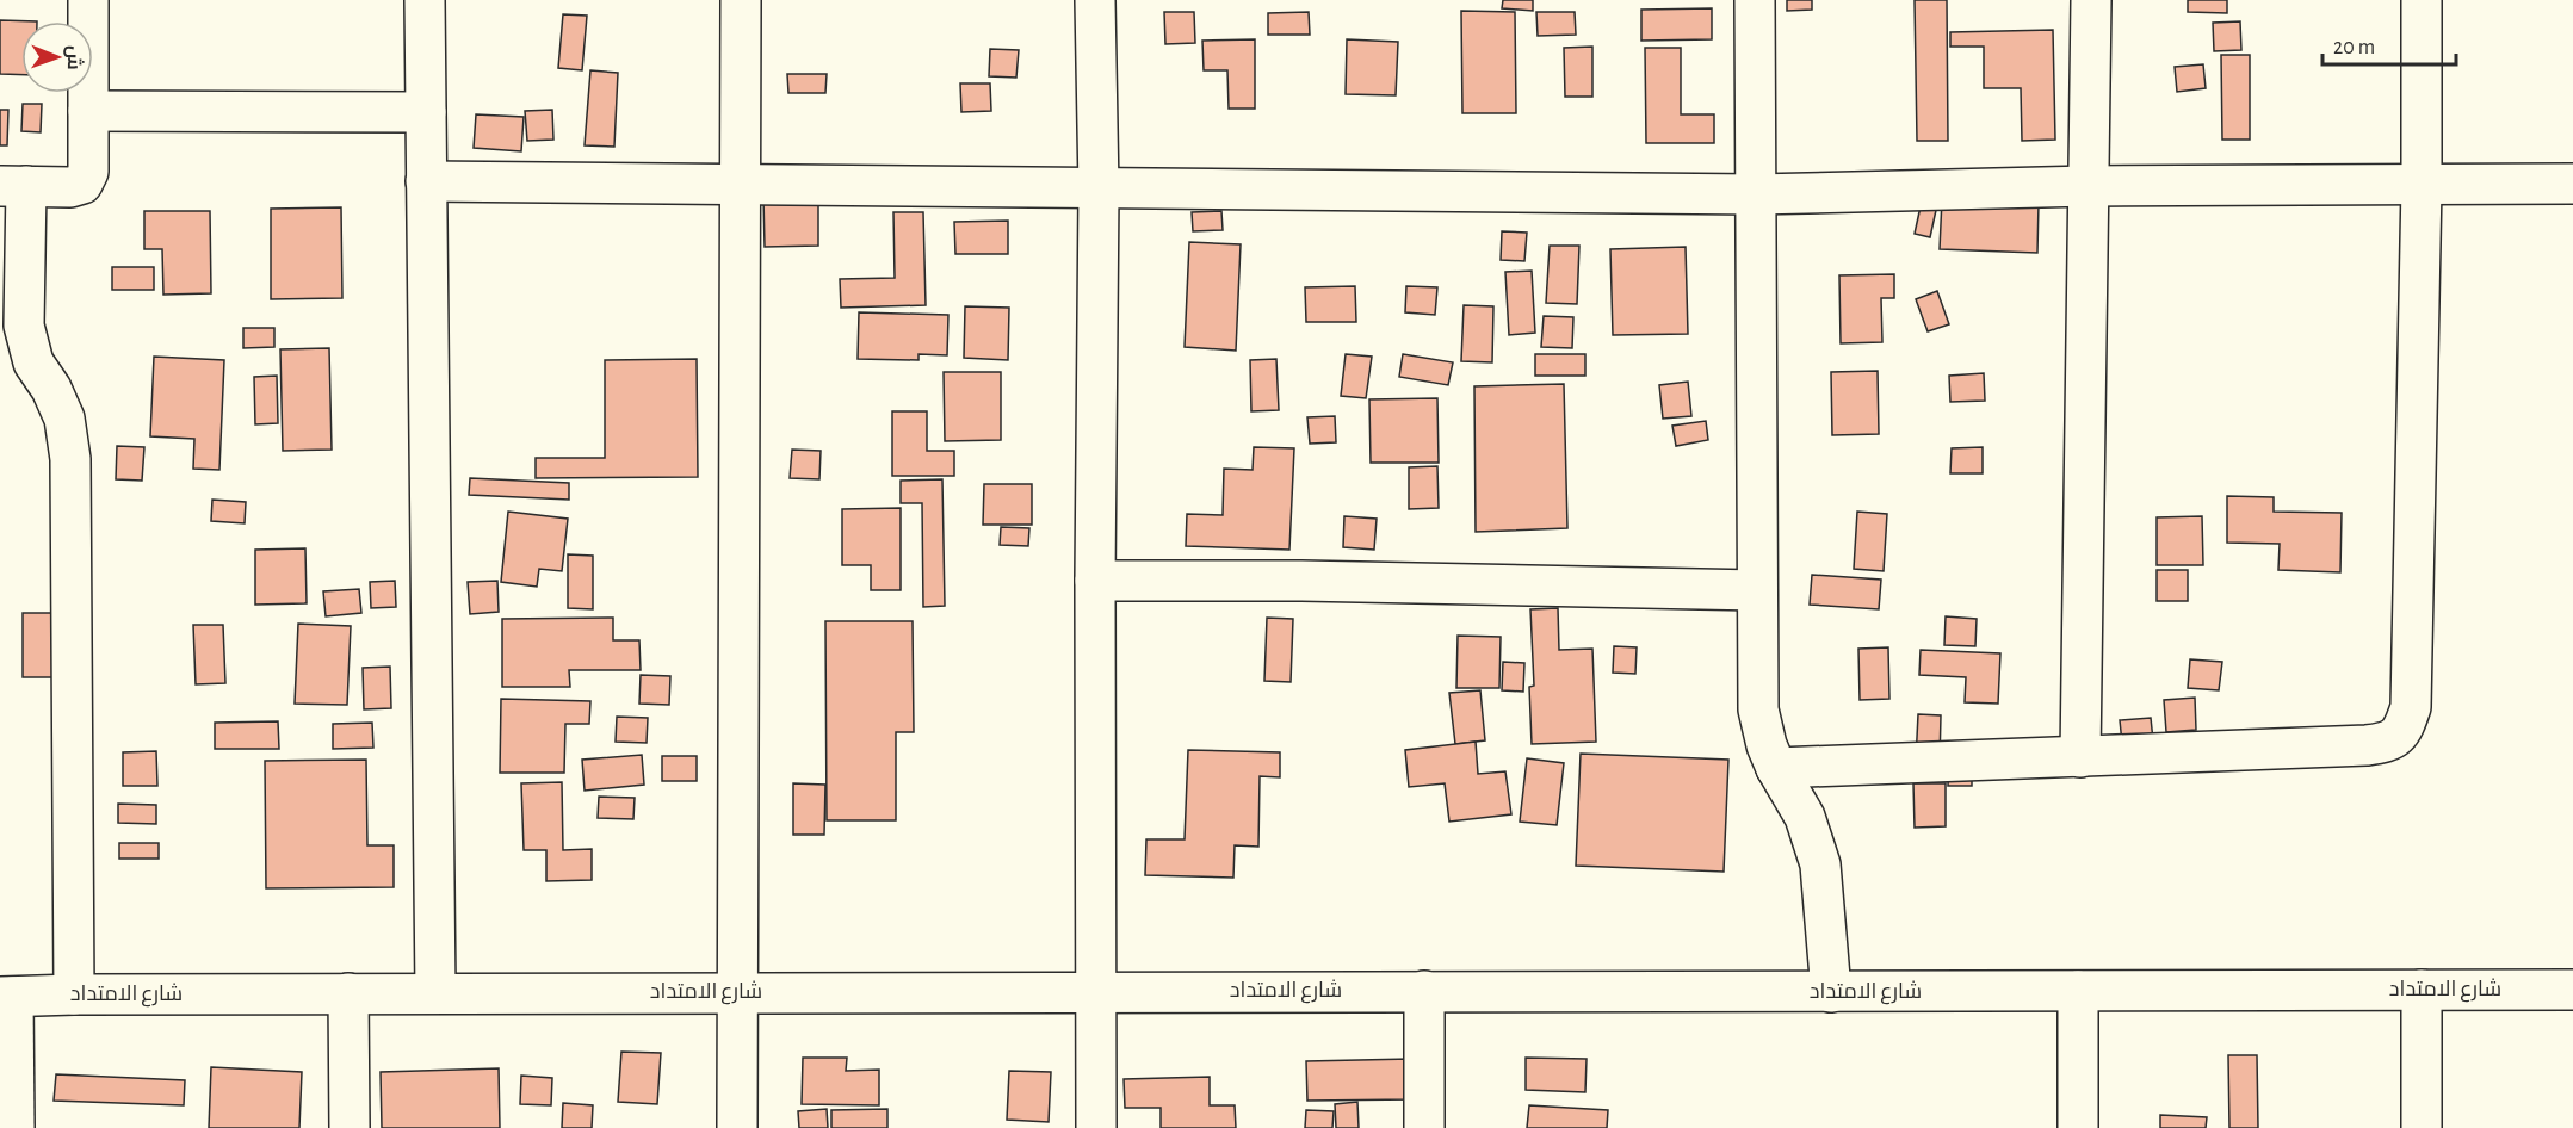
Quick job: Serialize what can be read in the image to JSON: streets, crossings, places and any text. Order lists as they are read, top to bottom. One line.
{"streets":{"street":["شارع الامتداد"]},"scale_bar":"20 m","north":"right"}
